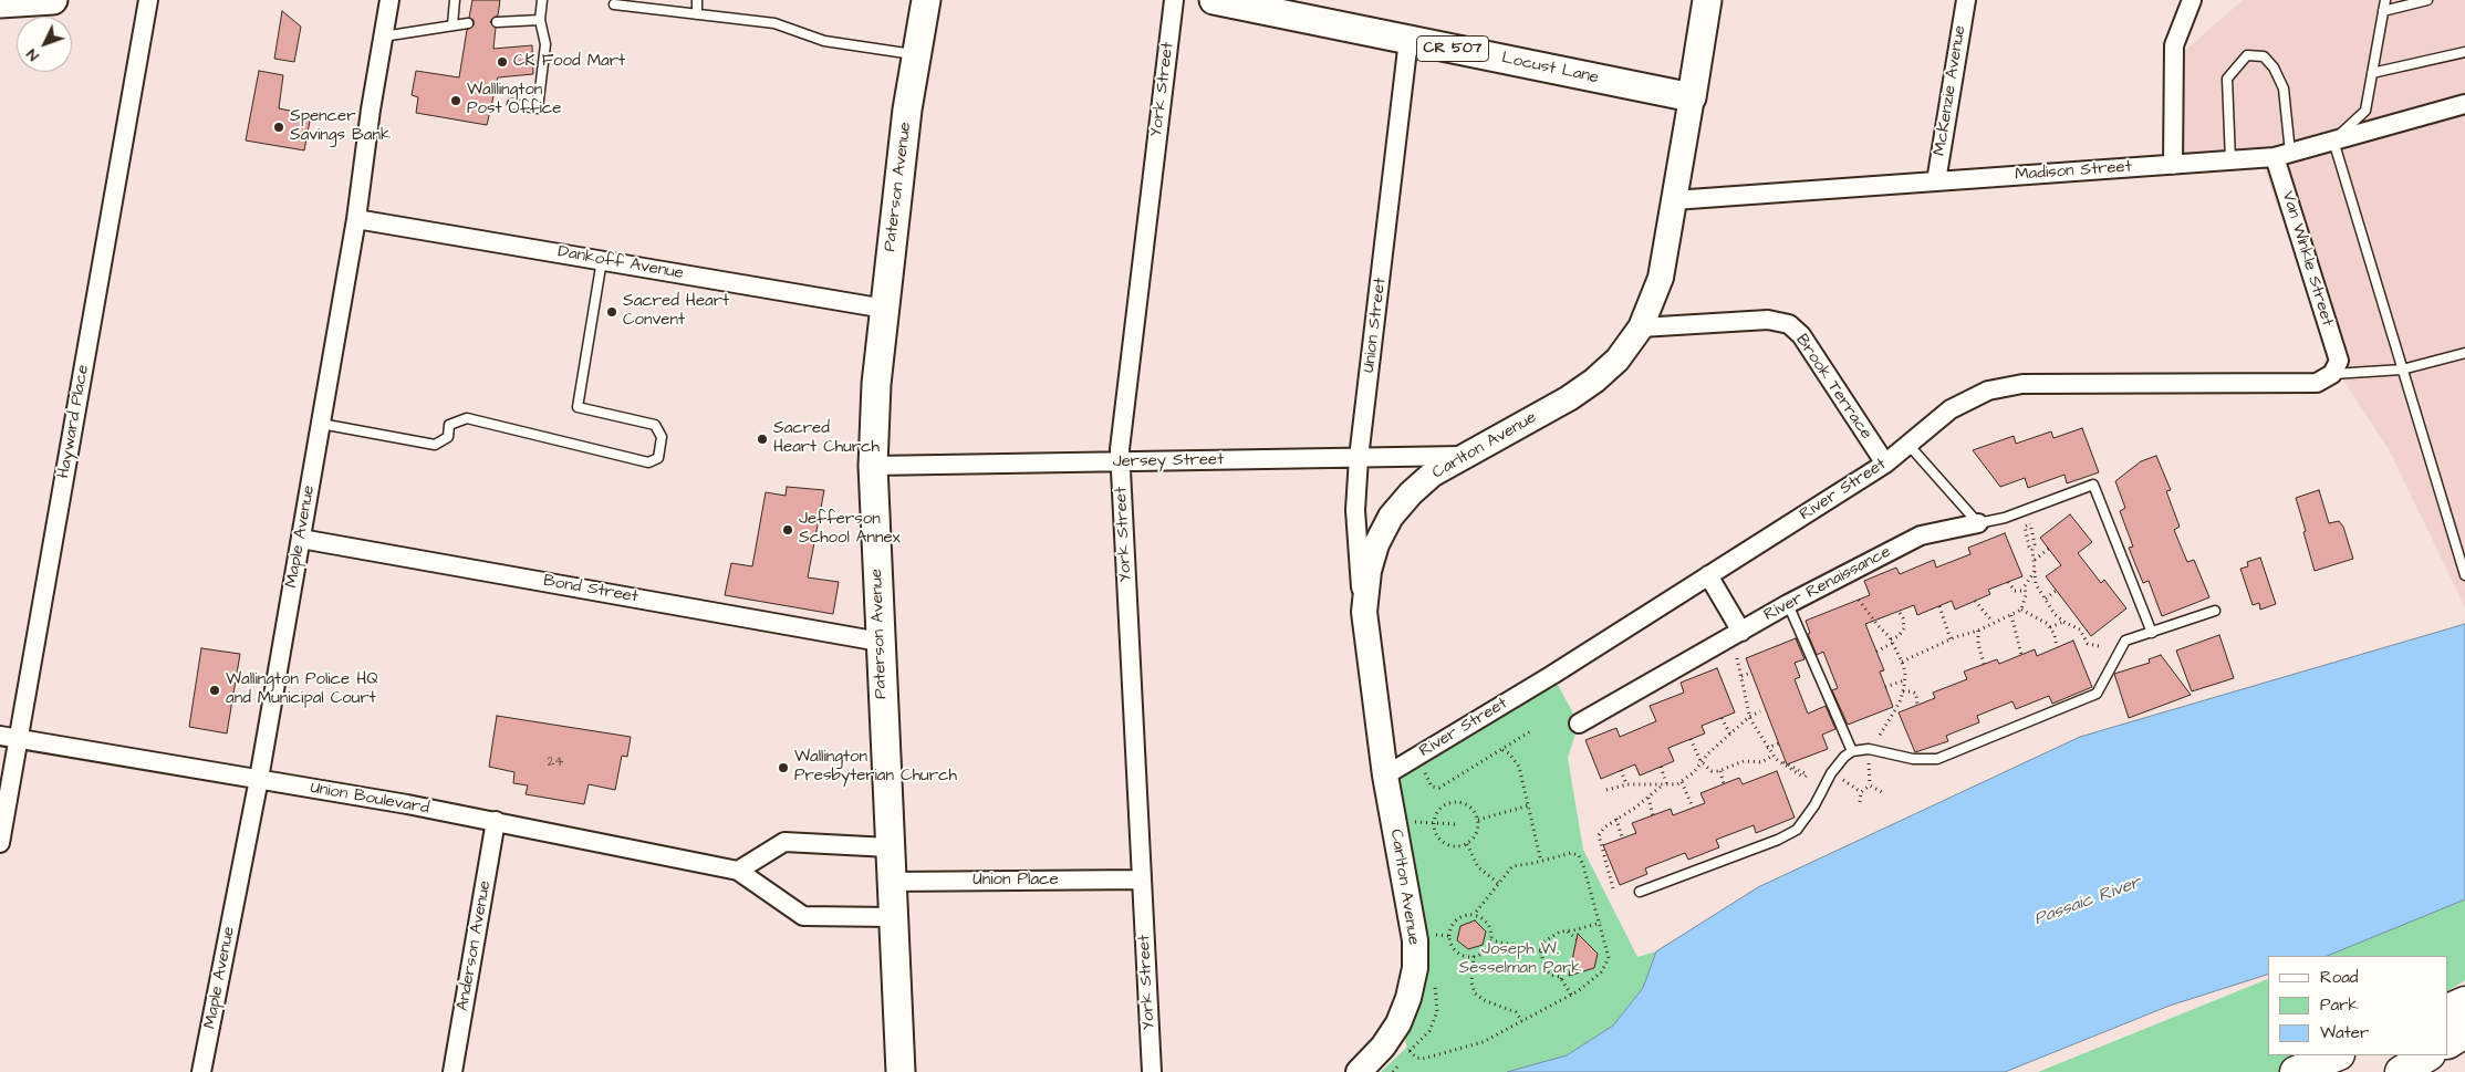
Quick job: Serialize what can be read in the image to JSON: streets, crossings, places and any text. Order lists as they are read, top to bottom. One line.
{"streets":{"main road":["CR 507","Locust Lane","Paterson Avenue","Carlton Avenue"],"street":["York Street","McKenzie Avenue","Madison Street","Van Winkle Street","Dankoff Avenue","Union Street","Brook Terrace","Hayward Place","Jersey Street","River Street","Maple Avenue","River Renaissance","Bond Street","Union Boulevard","Union Place","Anderson Avenue"]},"crossings":[["Locust Lane","Union Street"],["Locust Lane","Carlton Avenue"],["York Street","Jersey Street"],["York Street","Union Place"],["McKenzie Avenue","Madison Street"],["Madison Street","Van Winkle Street"],["Madison Street","Carlton Avenue"],["Paterson Avenue","Dankoff Avenue"],["Paterson Avenue","Jersey Street"],["Paterson Avenue","Bond Street"],["Paterson Avenue","Union Boulevard"],["Paterson Avenue","Union Place"],["Van Winkle Street","River Street"],["Dankoff Avenue","Maple Avenue"],["Union Street","Carlton Avenue"],["Union Street","Jersey Street"],["Brook Terrace","Carlton Avenue"],["Brook Terrace","River Street"],["Hayward Place","Union Boulevard"],["Carlton Avenue","Jersey Street"],["Carlton Avenue","River Street"],["Maple Avenue","Bond Street"],["Maple Avenue","Union Boulevard"],["Union Boulevard","Anderson Avenue"]],"water":["Passaic River"],"parks":["Joseph W. Sesselman Park"],"places":["CK Food Mart","Walllington Post Office","Spencer Savings Bank","Sacred Heart Convent","Sacred Heart Church","Jefferson School Annex","Wallington Police HQ and Municipal Court","Wallington Presbyterian Church"],"house_numbers":["24"],"legend":["Road","Park","Water"],"north":"bottom left"}
